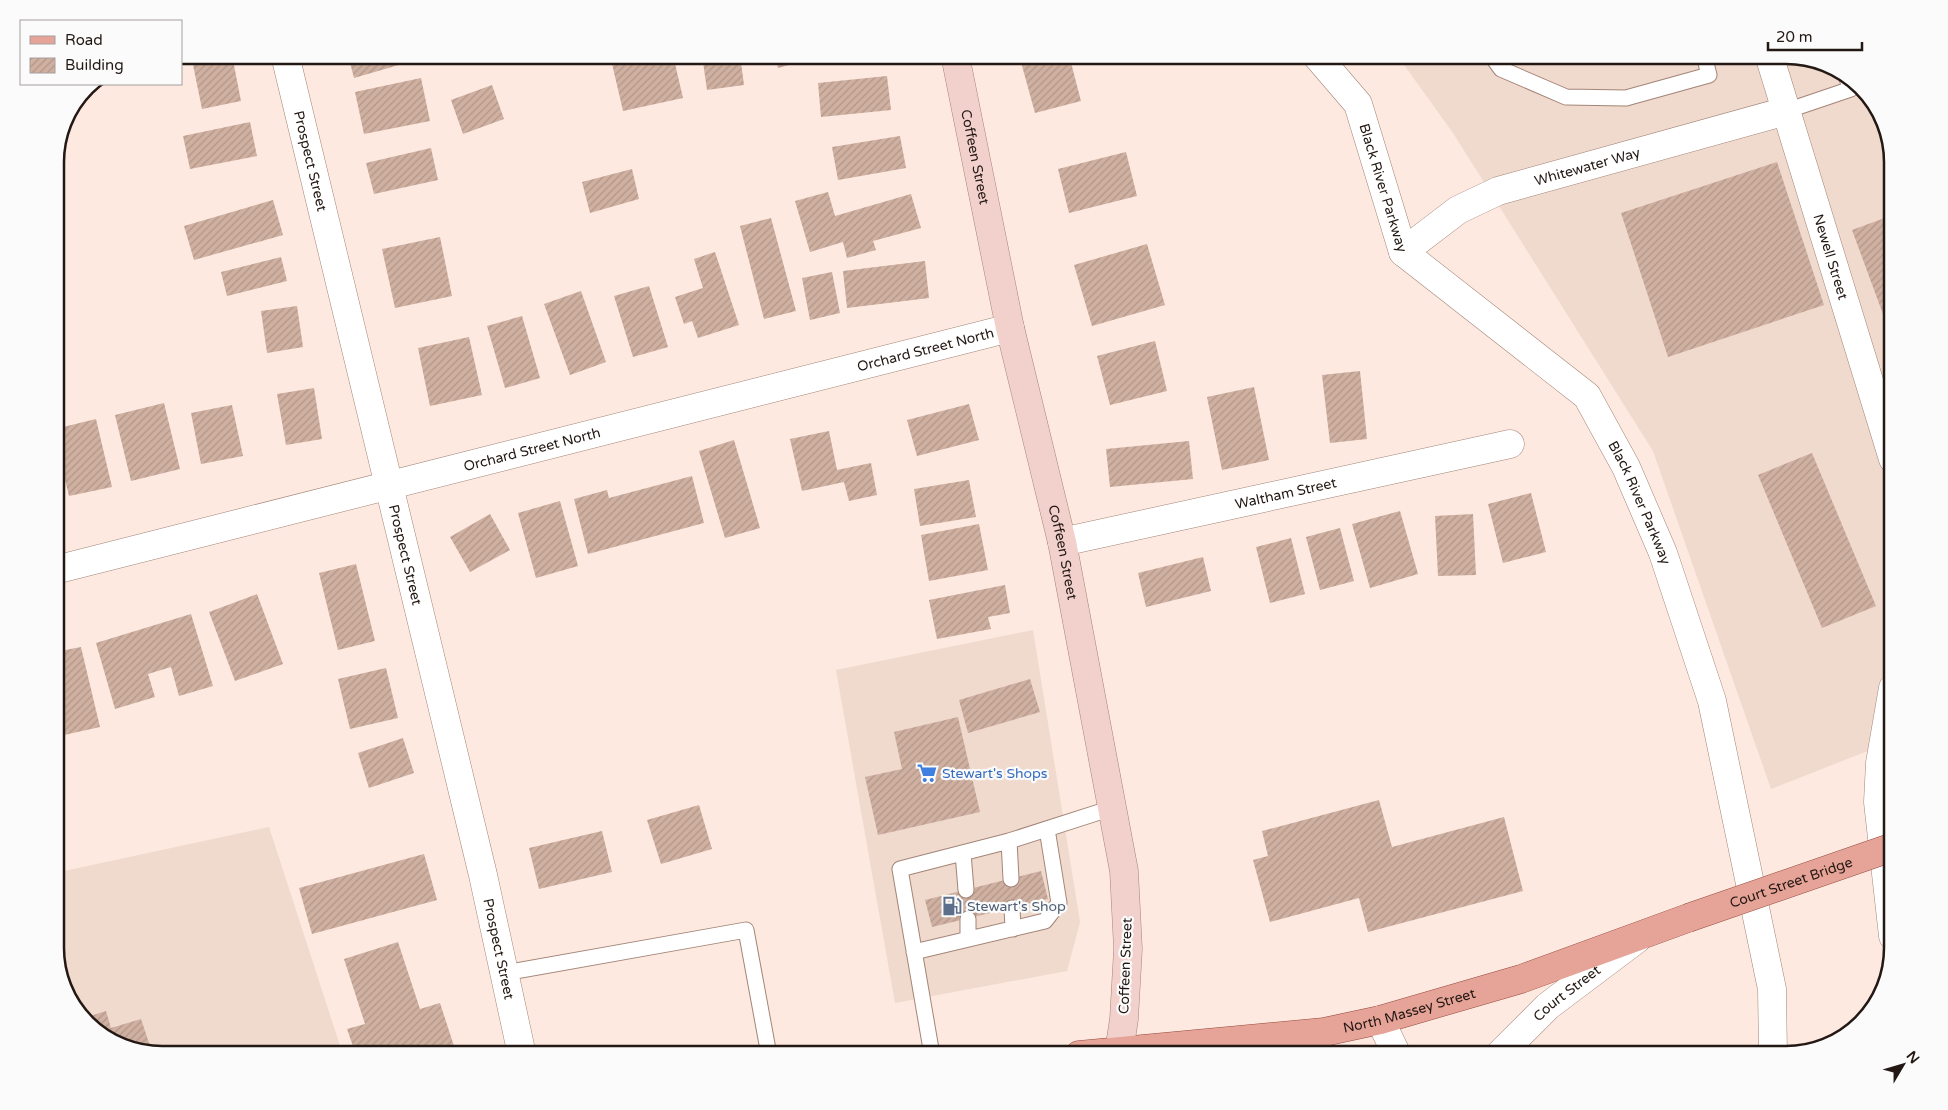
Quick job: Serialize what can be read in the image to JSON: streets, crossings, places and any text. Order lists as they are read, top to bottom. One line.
{"streets":{"main road":["Coffeen Street","Court Street Bridge","North Massey Street"],"street":["Prospect Street","Whitewater Way","Black River Parkway","Newell Street","Orchard Street North","Waltham Street","Court Street"]},"crossings":[["Coffeen Street","Orchard Street North"],["Coffeen Street","Waltham Street"],["Prospect Street","Orchard Street North"],["Whitewater Way","Black River Parkway"],["Whitewater Way","Newell Street"],["Court Street Bridge","Court Street"],["Court Street Bridge","North Massey Street"],["Court Street","North Massey Street"]],"places":{"supermarket":["Stewart's Shops"],"fuel station":["Stewart's Shop"]},"legend":["Road","Building"],"scale_bar":"20 m","north":"top right"}
